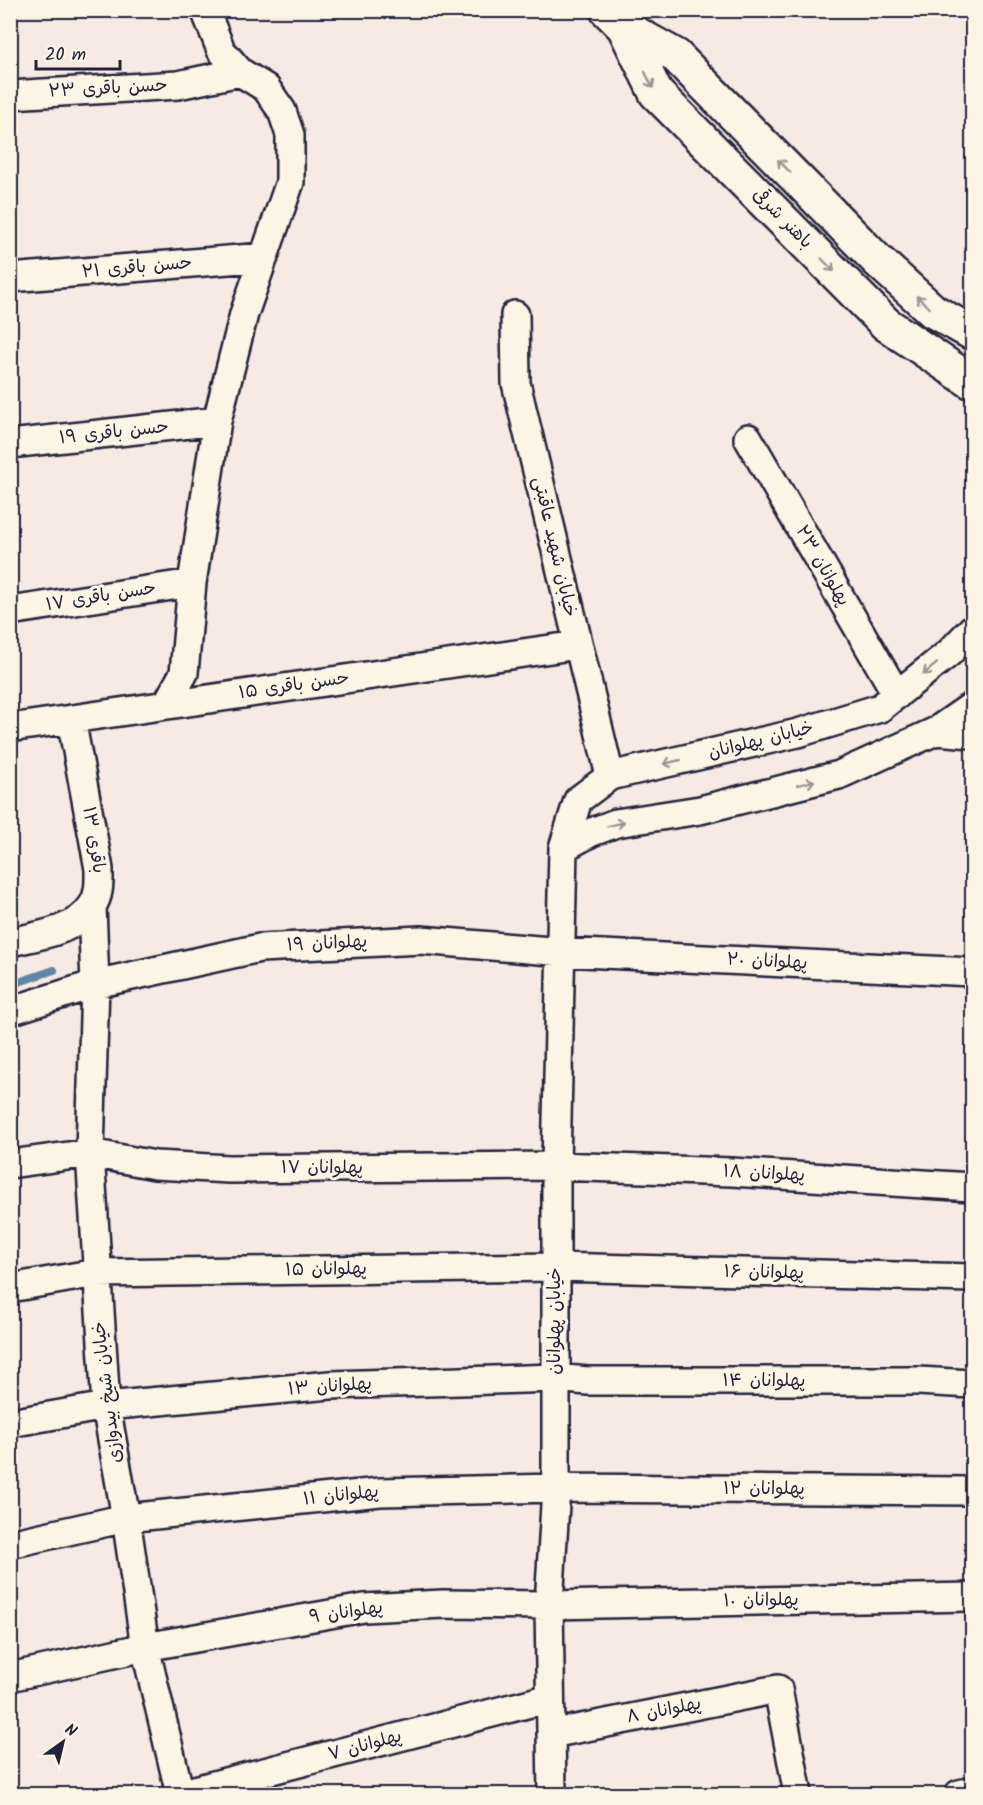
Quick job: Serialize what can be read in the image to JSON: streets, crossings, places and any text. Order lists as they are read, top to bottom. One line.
{"streets":{"street":["حسن باقری ۲۳","باهنر شرقی","حسن باقری ۲۱","حسن باقری ۱۹","خیابان شهید عاقبتی","پهلوانان ۲۳","حسن باقری ۱۷","حسن باقری ۱۵","خیابان پهلوانان","باقری ۱۳","پهلوانان ۱۹","پهلوانان ۲۰","پهلوانان ۱۷","پهلوانان ۱۸","پهلوانان ۱۵","پهلوانان ۱۶","پهلوانان ۱۴","پهلوانان ۱۳","خیابان شیخ بیدوازی","پهلوانان ۱۲","پهلوانان ۱۱","پهلوانان ۱۰","پهلوانان ۹","پهلوانان ۸","پهلوانان ۷"]},"crossings":[["خیابان شهید عاقبتی","حسن باقری ۱۵"],["خیابان شهید عاقبتی","خیابان پهلوانان"],["پهلوانان ۲۳","خیابان پهلوانان"],["حسن باقری ۱۵","باقری ۱۳"],["خیابان پهلوانان","پهلوانان ۱۹"],["خیابان پهلوانان","پهلوانان ۲۰"],["خیابان پهلوانان","پهلوانان ۱۷"],["خیابان پهلوانان","پهلوانان ۱۸"],["خیابان پهلوانان","پهلوانان ۱۵"],["خیابان پهلوانان","پهلوانان ۱۶"],["خیابان پهلوانان","پهلوانان ۱۴"],["خیابان پهلوانان","پهلوانان ۱۳"],["خیابان پهلوانان","پهلوانان ۱۲"],["خیابان پهلوانان","پهلوانان ۱۱"],["خیابان پهلوانان","پهلوانان ۱۰"],["خیابان پهلوانان","پهلوانان ۹"],["خیابان پهلوانان","پهلوانان ۸"],["خیابان پهلوانان","پهلوانان ۷"],["باقری ۱۳","پهلوانان ۱۹"],["باقری ۱۳","خیابان شیخ بیدوازی"],["پهلوانان ۱۹","پهلوانان ۲۰"],["پهلوانان ۱۹","خیابان شیخ بیدوازی"],["پهلوانان ۱۷","پهلوانان ۱۸"],["پهلوانان ۱۷","خیابان شیخ بیدوازی"],["پهلوانان ۱۵","پهلوانان ۱۶"],["پهلوانان ۱۵","خیابان شیخ بیدوازی"],["پهلوانان ۱۴","پهلوانان ۱۳"],["پهلوانان ۱۳","خیابان شیخ بیدوازی"],["خیابان شیخ بیدوازی","پهلوانان ۱۱"],["خیابان شیخ بیدوازی","پهلوانان ۹"],["خیابان شیخ بیدوازی","پهلوانان ۷"],["پهلوانان ۱۲","پهلوانان ۱۱"],["پهلوانان ۱۰","پهلوانان ۹"]],"scale_bar":"20 m","north":"top right"}
